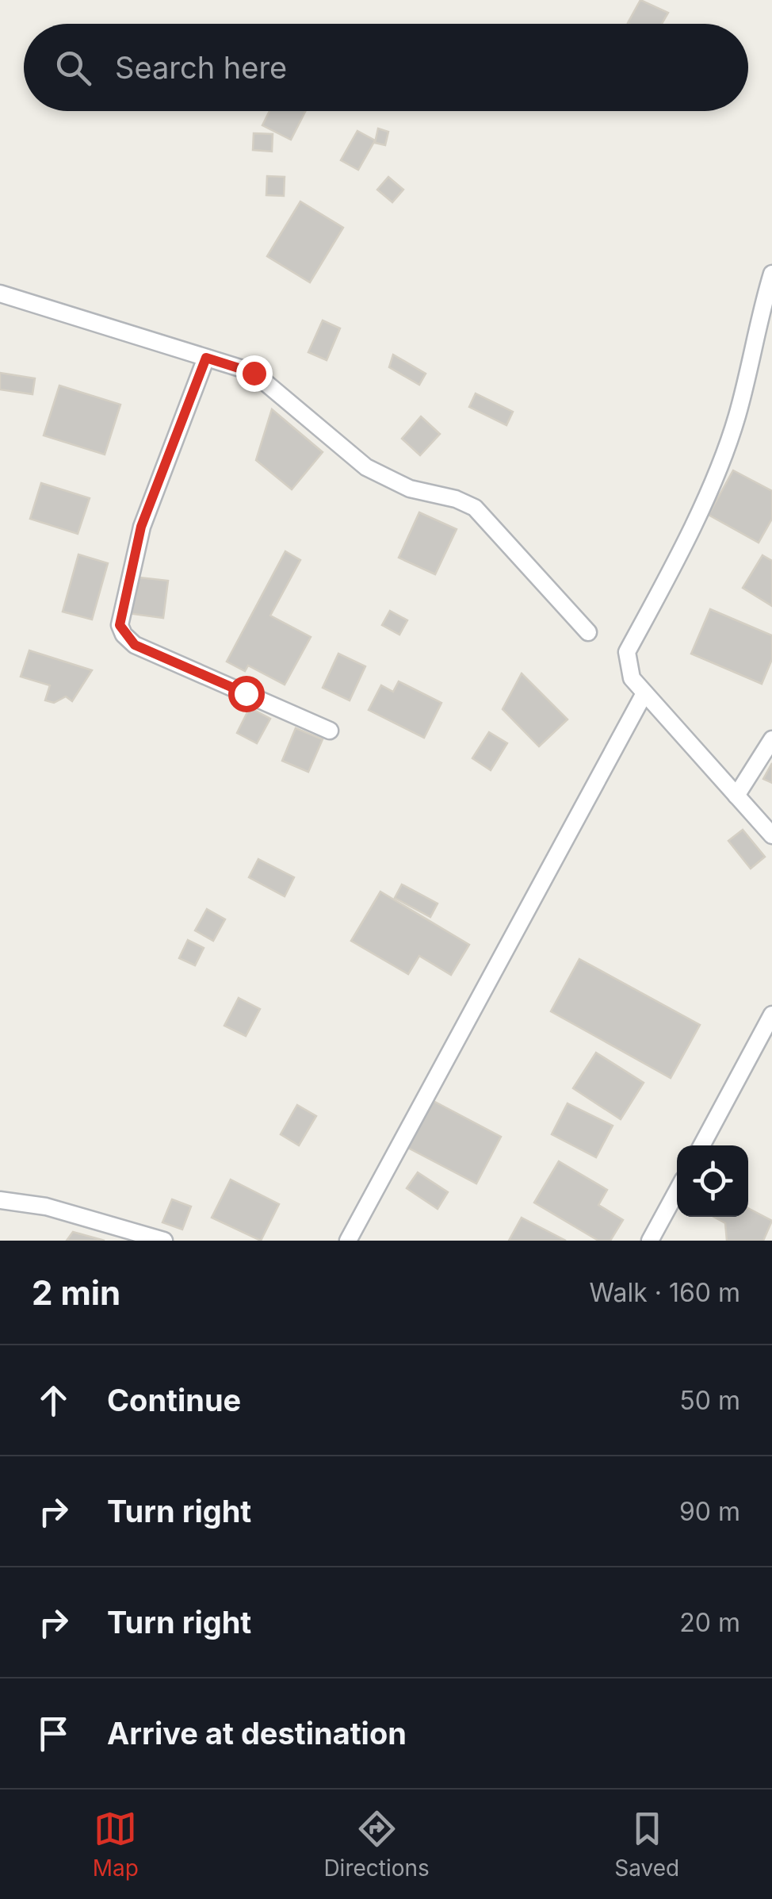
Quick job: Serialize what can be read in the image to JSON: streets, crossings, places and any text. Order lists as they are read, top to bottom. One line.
{"page":{"search":"Search here","heading":["2 min","Walk · 160 m"],"list":[["Continue","50 m"],["Turn right","90 m"],["Turn right","20 m"],"Arrive at destination"],"nav":["Map","Directions","Saved"]}}
